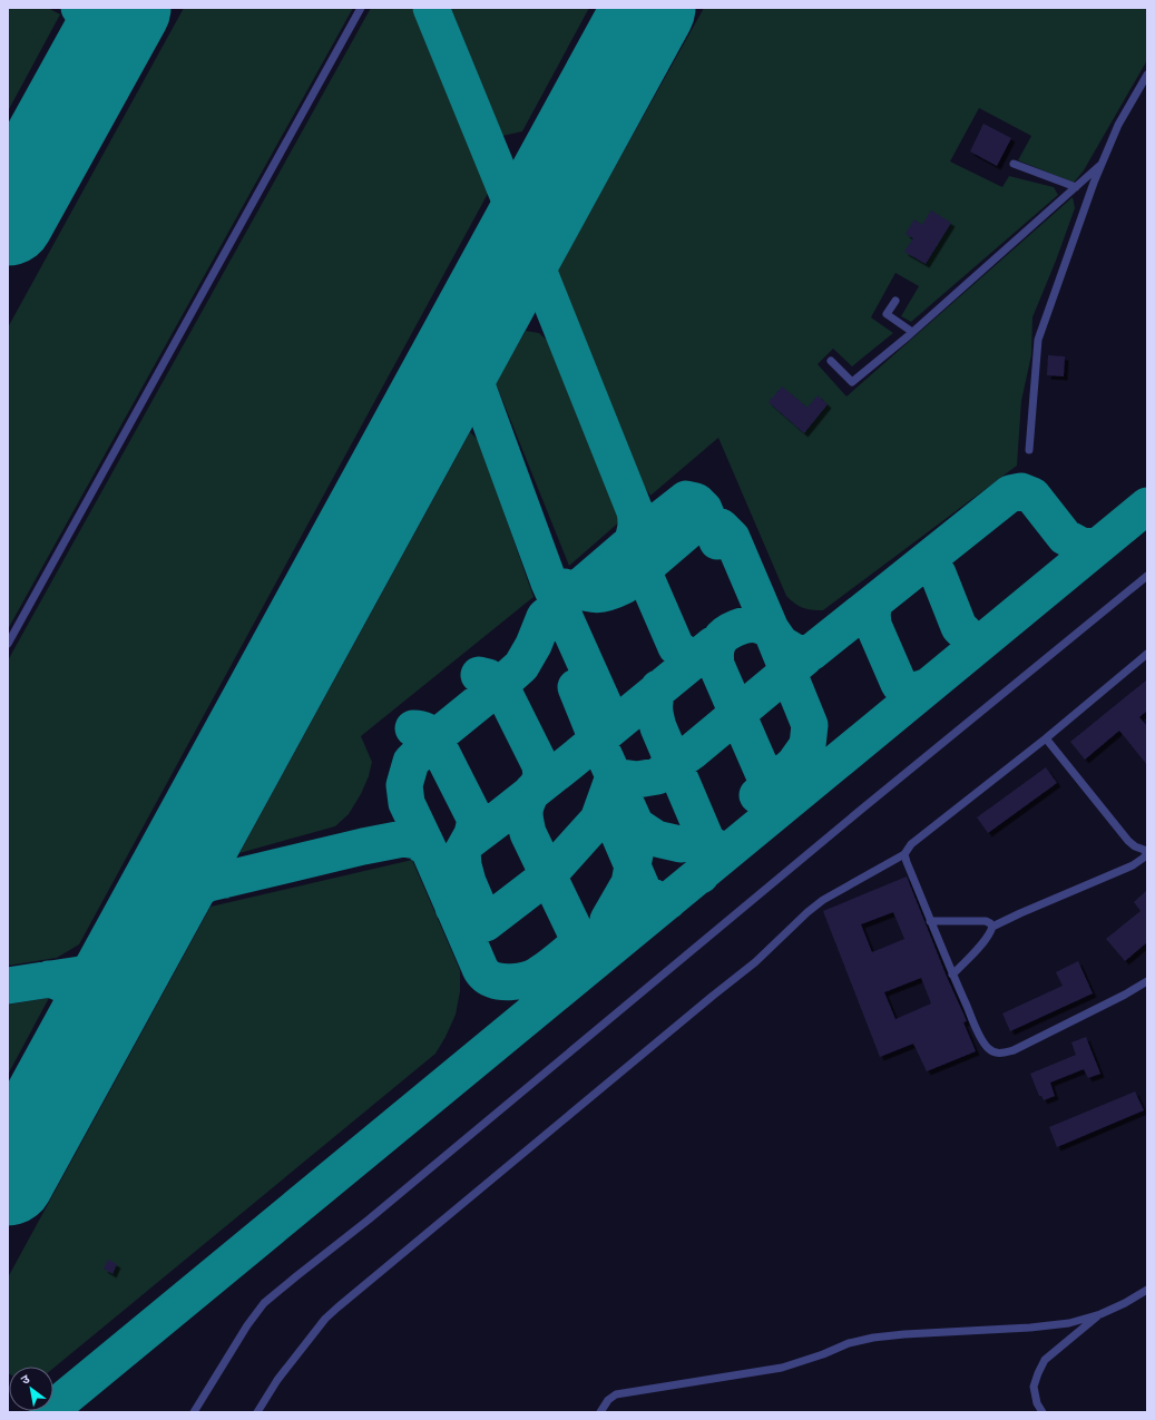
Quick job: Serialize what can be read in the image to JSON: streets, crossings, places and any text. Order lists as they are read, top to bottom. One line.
{"north":"top left"}
